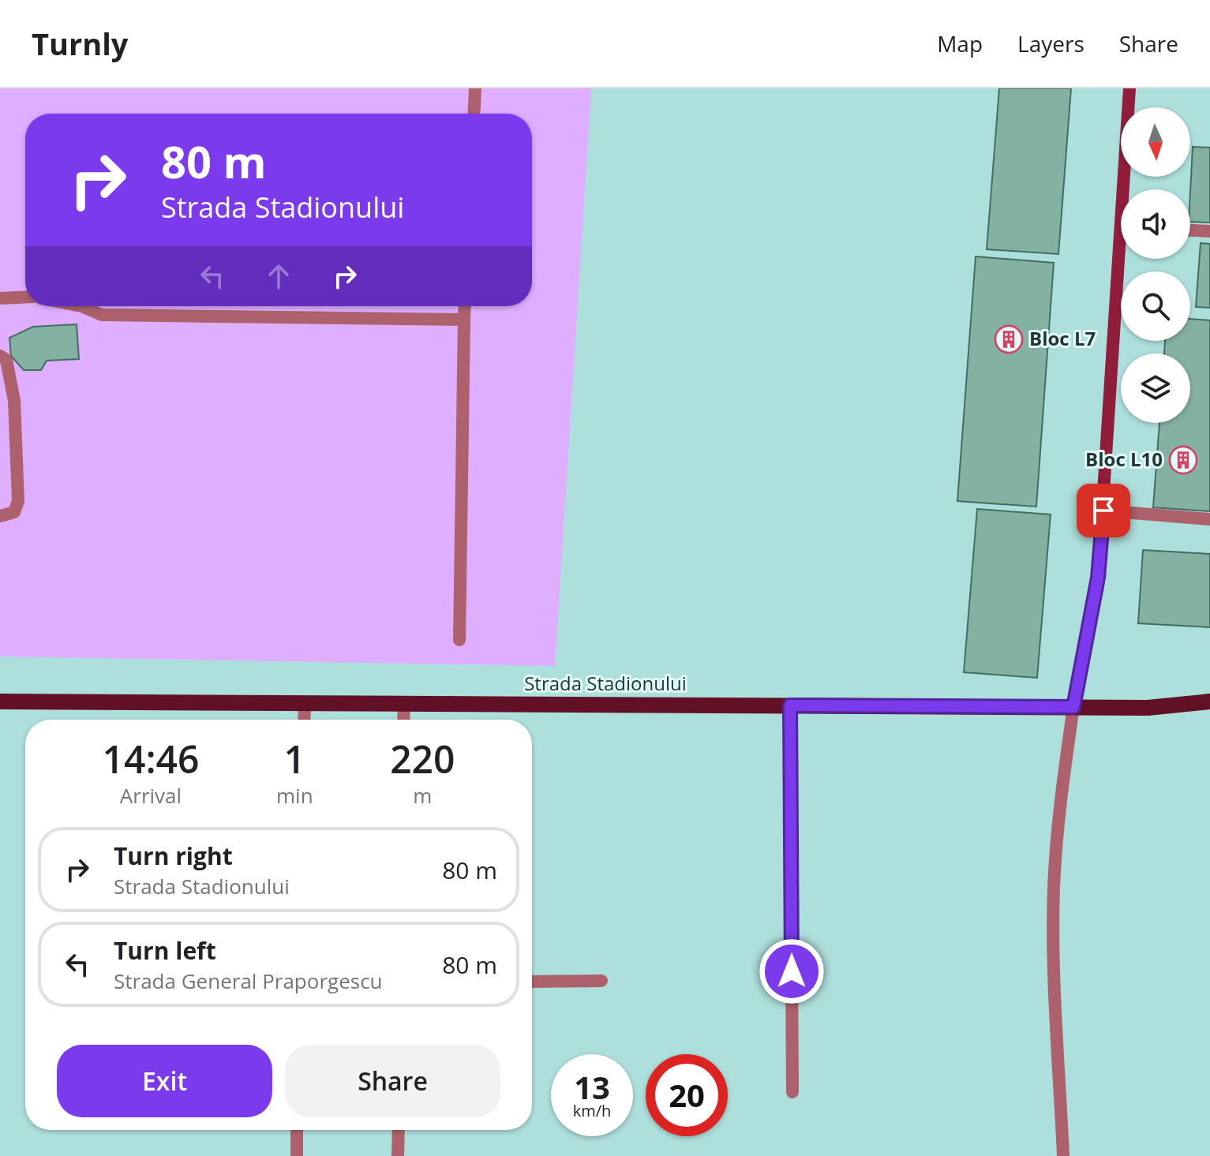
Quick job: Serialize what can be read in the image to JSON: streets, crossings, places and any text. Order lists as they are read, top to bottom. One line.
{"streets":{"main road":["Strada Stadionului"]},"places":{"building":["Bloc L7","Bloc L10"]},"north":"bottom","page":{"header":"Turnly","nav":["Map","Layers","Share"],"turn":["80 m","Strada Stadionului"],"eta":["14:46","Arrival","1","min","220","m"],"list":[{"name":"Turn right","note":"Strada Stadionului","value":"80 m"},{"name":"Turn left","note":"Strada General Praporgescu","value":"80 m"}],"buttons":["Exit","Share"],"speed":"13 km/h","limit":"20"}}
